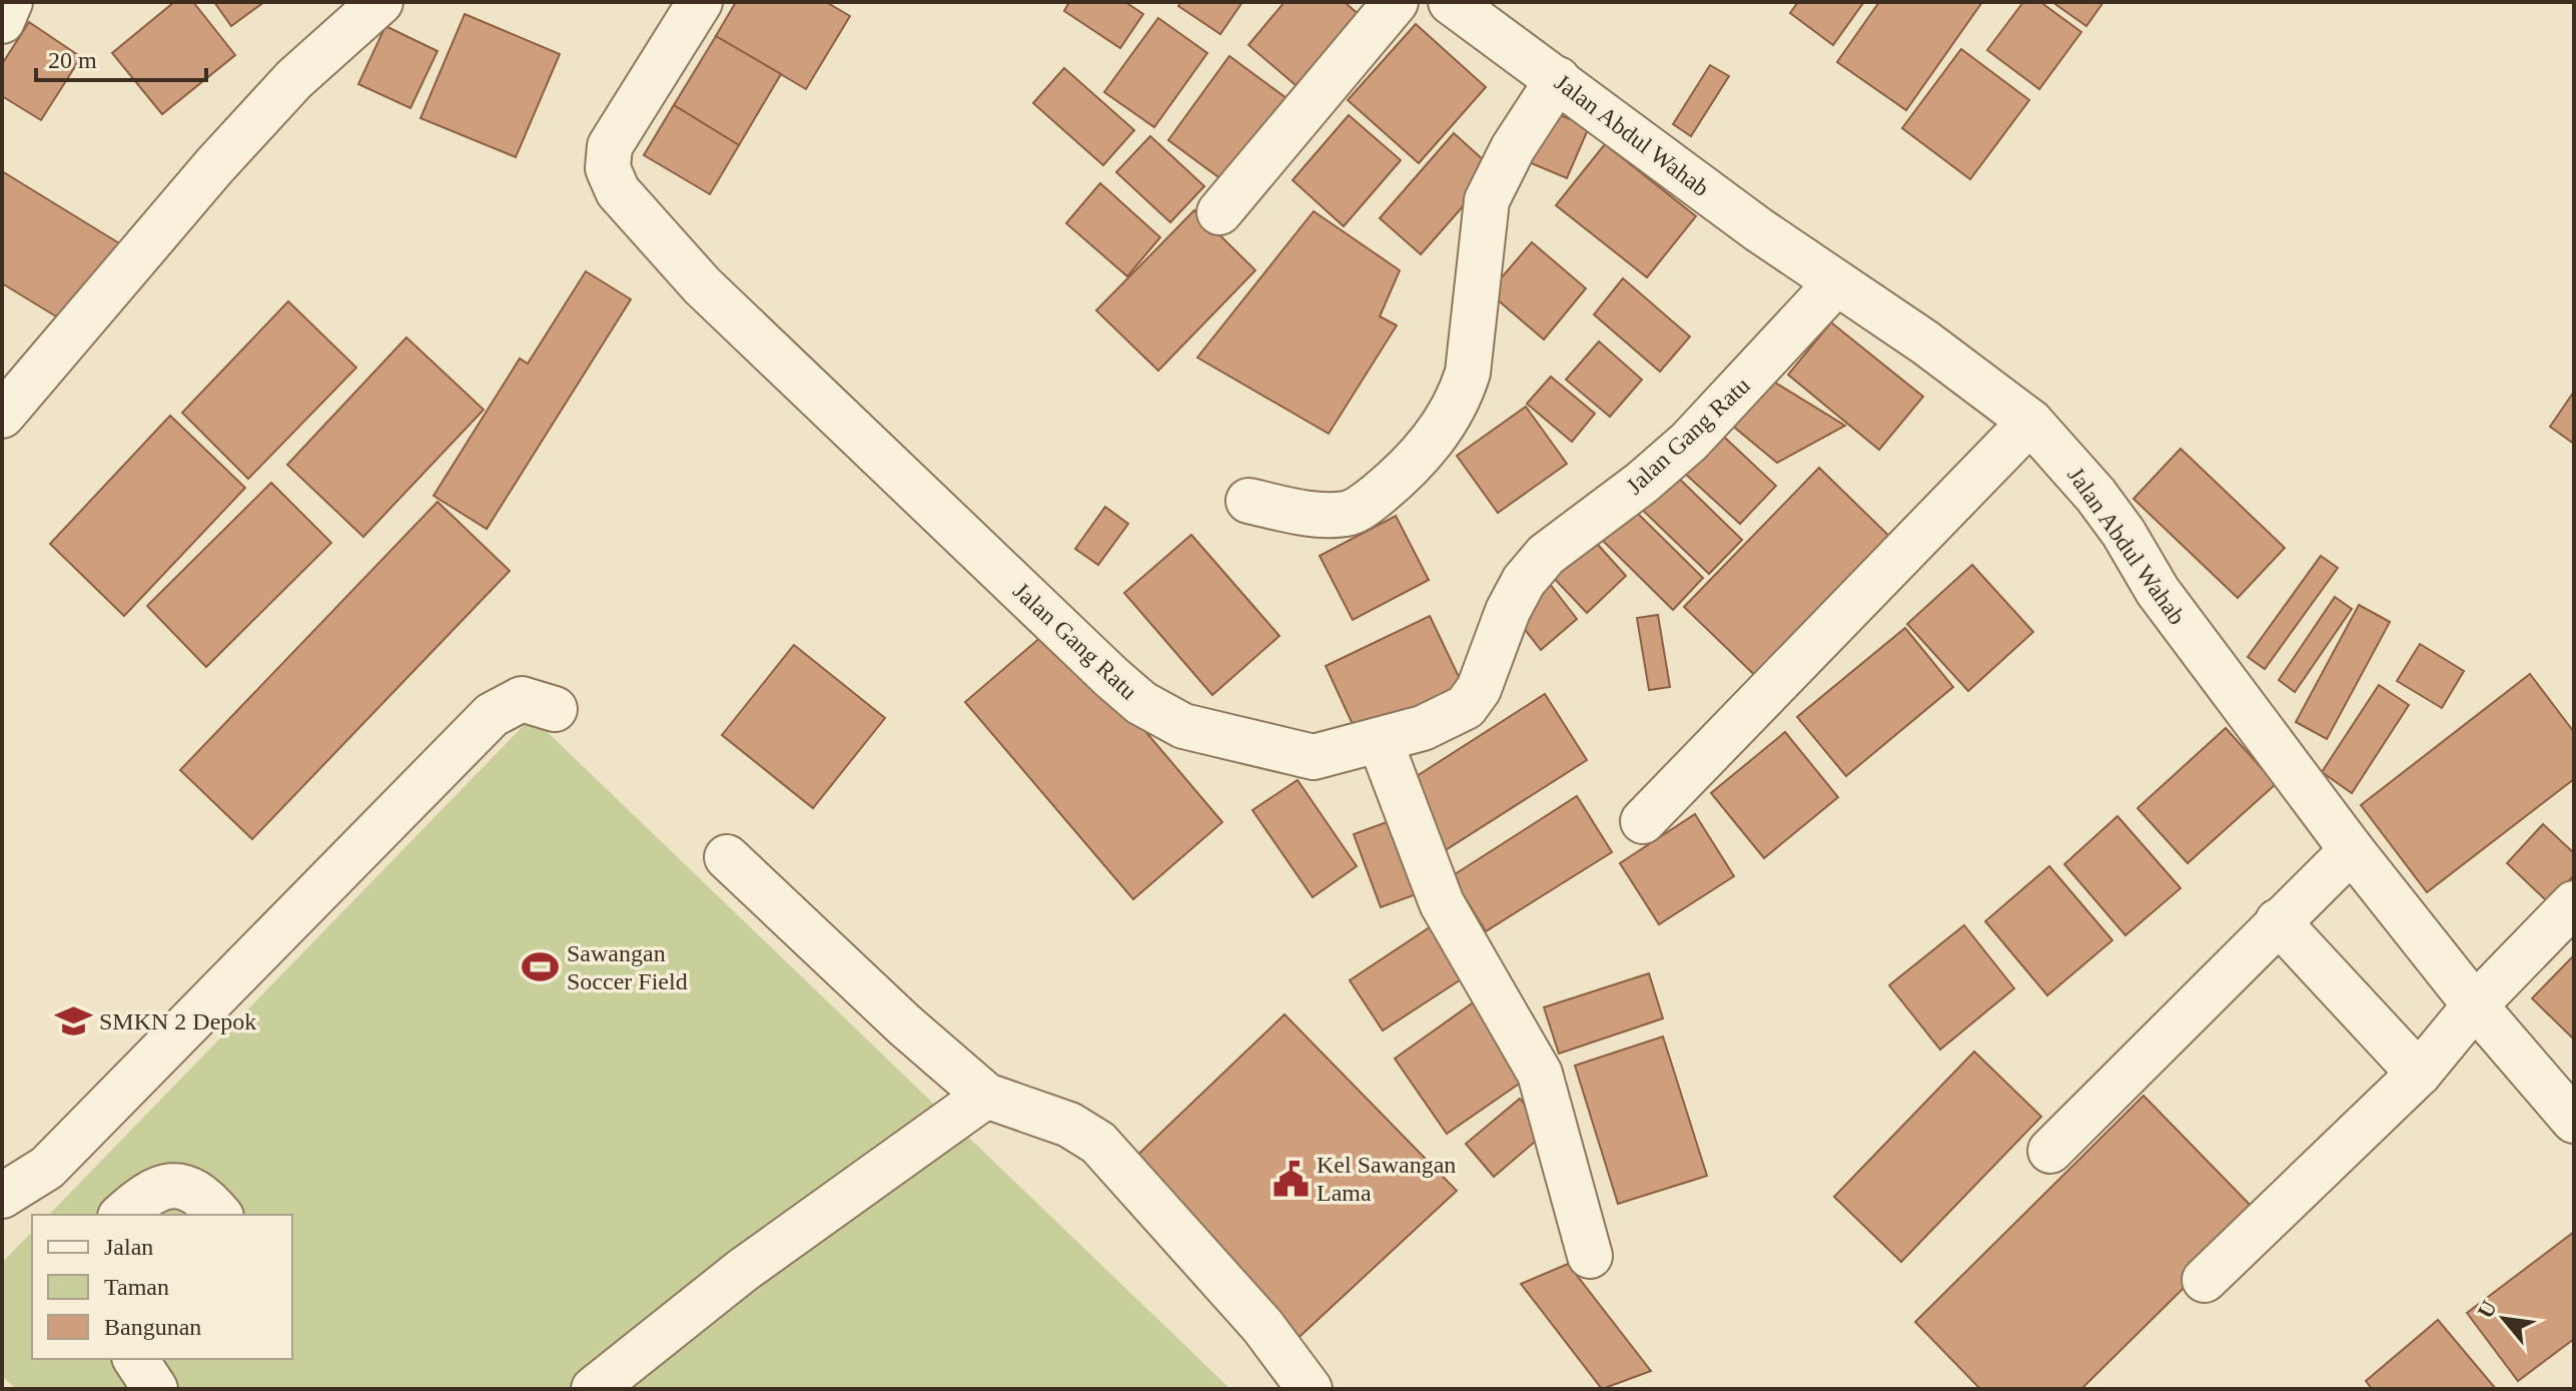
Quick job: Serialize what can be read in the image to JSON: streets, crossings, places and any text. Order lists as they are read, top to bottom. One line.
{"streets":{"street":["Jalan Abdul Wahab","Jalan Gang Ratu"]},"crossings":[["Jalan Abdul Wahab","Jalan Gang Ratu"]],"places":{"sports":["Sawangan Soccer Field"],"school or university":["SMKN 2 Depok"],"public building":["Kel Sawangan Lama"]},"legend":["Jalan","Taman","Bangunan"],"scale_bar":"20 m","north":"top left"}
